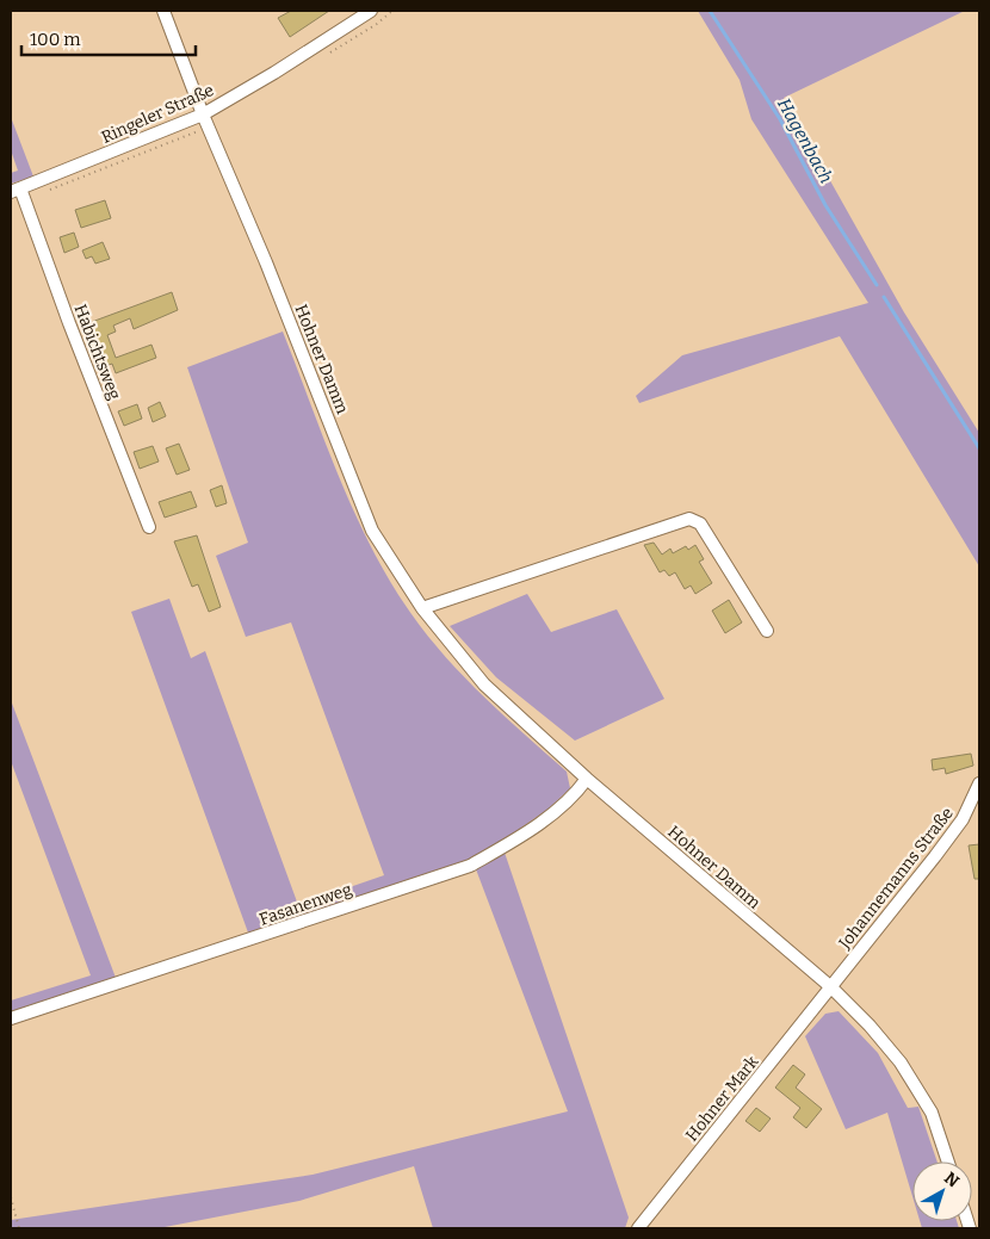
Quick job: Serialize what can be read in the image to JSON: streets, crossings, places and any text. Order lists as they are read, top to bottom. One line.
{"streets":{"street":["Ringeler Straße","Habichtsweg","Hohner Damm","Johannemanns Straße","Fasanenweg","Hohner Mark"]},"crossings":[["Ringeler Straße","Habichtsweg"],["Ringeler Straße","Hohner Damm"],["Hohner Damm","Johannemanns Straße"],["Hohner Damm","Fasanenweg"],["Hohner Damm","Hohner Mark"],["Johannemanns Straße","Hohner Mark"]],"water":["Hagenbach"],"scale_bar":"100 m","north":"top right"}
